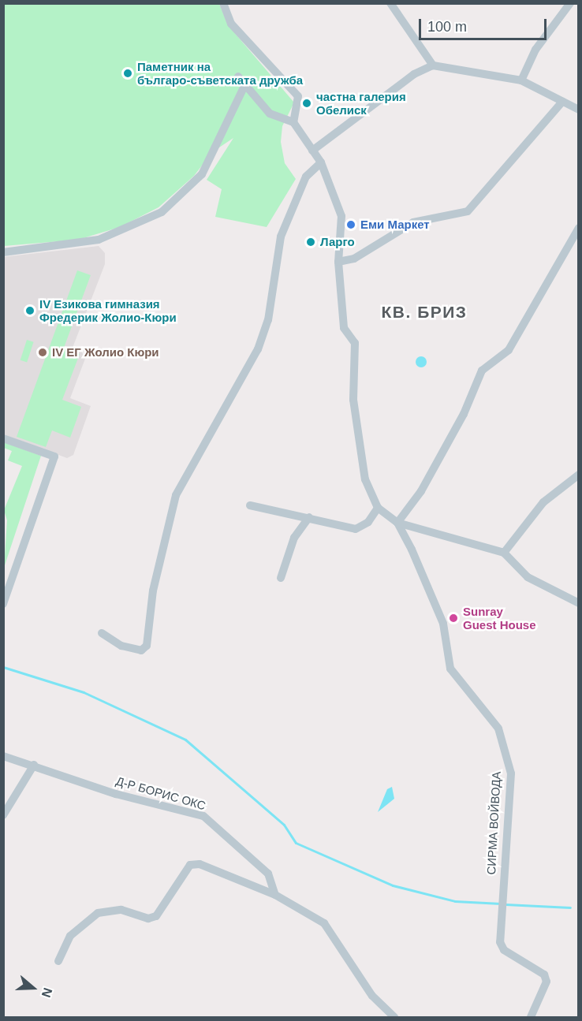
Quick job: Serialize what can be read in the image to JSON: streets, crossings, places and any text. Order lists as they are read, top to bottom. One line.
{"streets":{"street":["Д-Р БОРИС ОКС","СИРМА ВОЙВОДА"]},"districts":["КВ. БРИЗ"],"places":["Паметник на българо-съветската дружба","частна галерия Обелиск","Еми Маркет","Ларго","IV Езикова гимназия Фредерик Жолио-Кюри","IV ЕГ Жолио Кюри","Sunray Guest House"],"scale_bar":"100 m","north":"right"}
